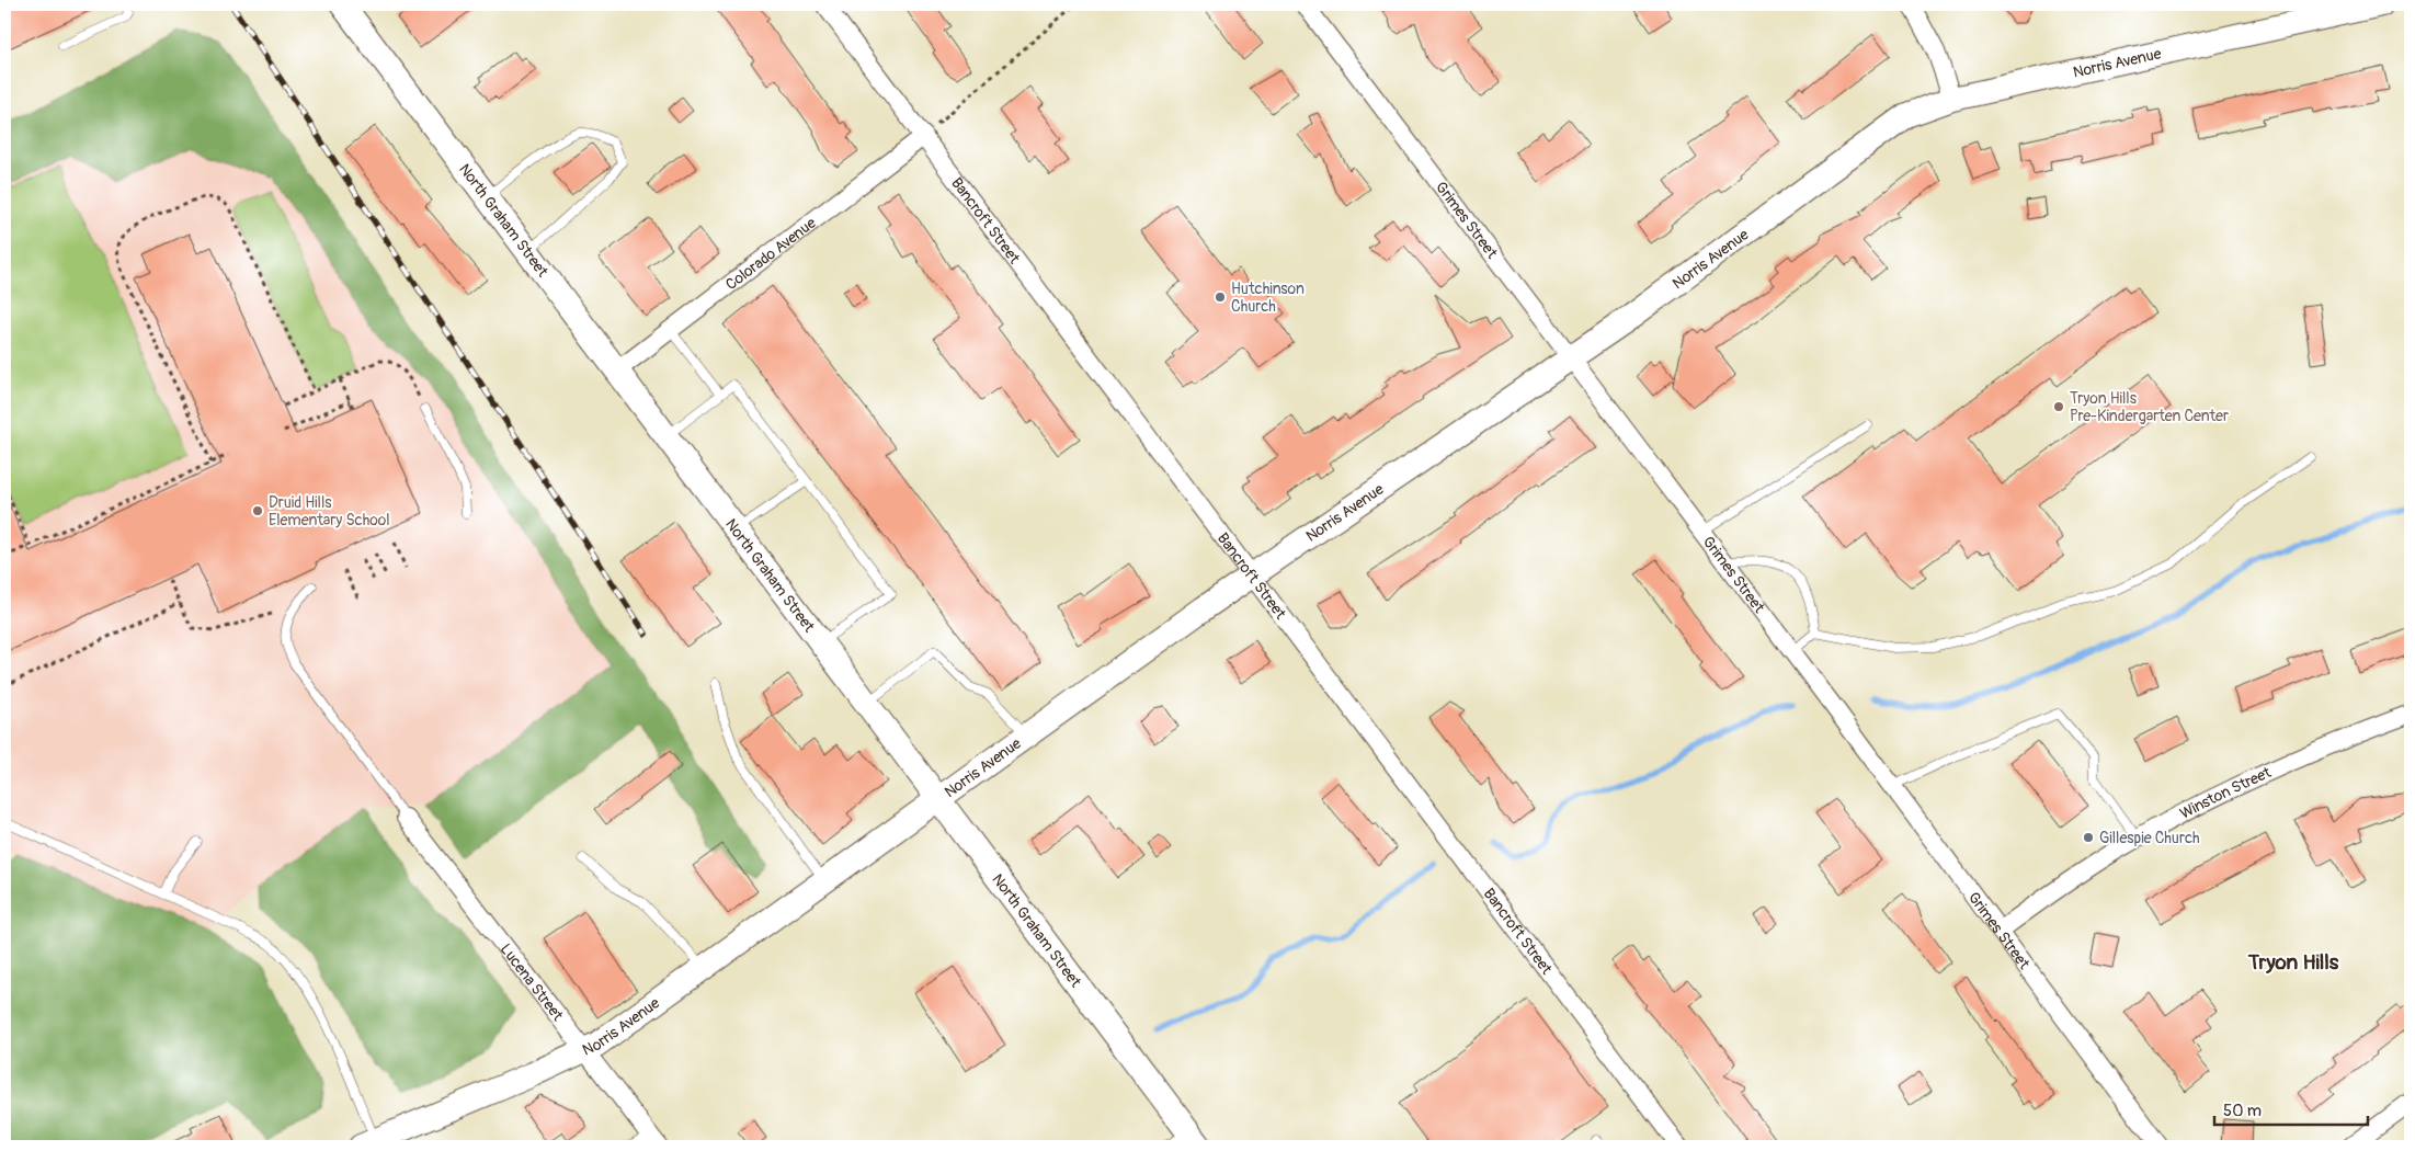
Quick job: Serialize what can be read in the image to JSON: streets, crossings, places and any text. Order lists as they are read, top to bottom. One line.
{"streets":{"street":["Norris Avenue","Bancroft Street","Grimes Street","North Graham Street","Colorado Avenue","Winston Street","Lucena Street"]},"crossings":[["Norris Avenue","Bancroft Street"],["Norris Avenue","Grimes Street"],["Norris Avenue","North Graham Street"],["Norris Avenue","Lucena Street"],["Bancroft Street","Colorado Avenue"],["Grimes Street","Winston Street"],["North Graham Street","Colorado Avenue"]],"districts":["Tryon Hills"],"places":["Hutchinson Church","Tryon Hills Pre-Kindergarten Center","Druid Hills Elementary School","Gillespie Church"],"scale_bar":"50 m"}
